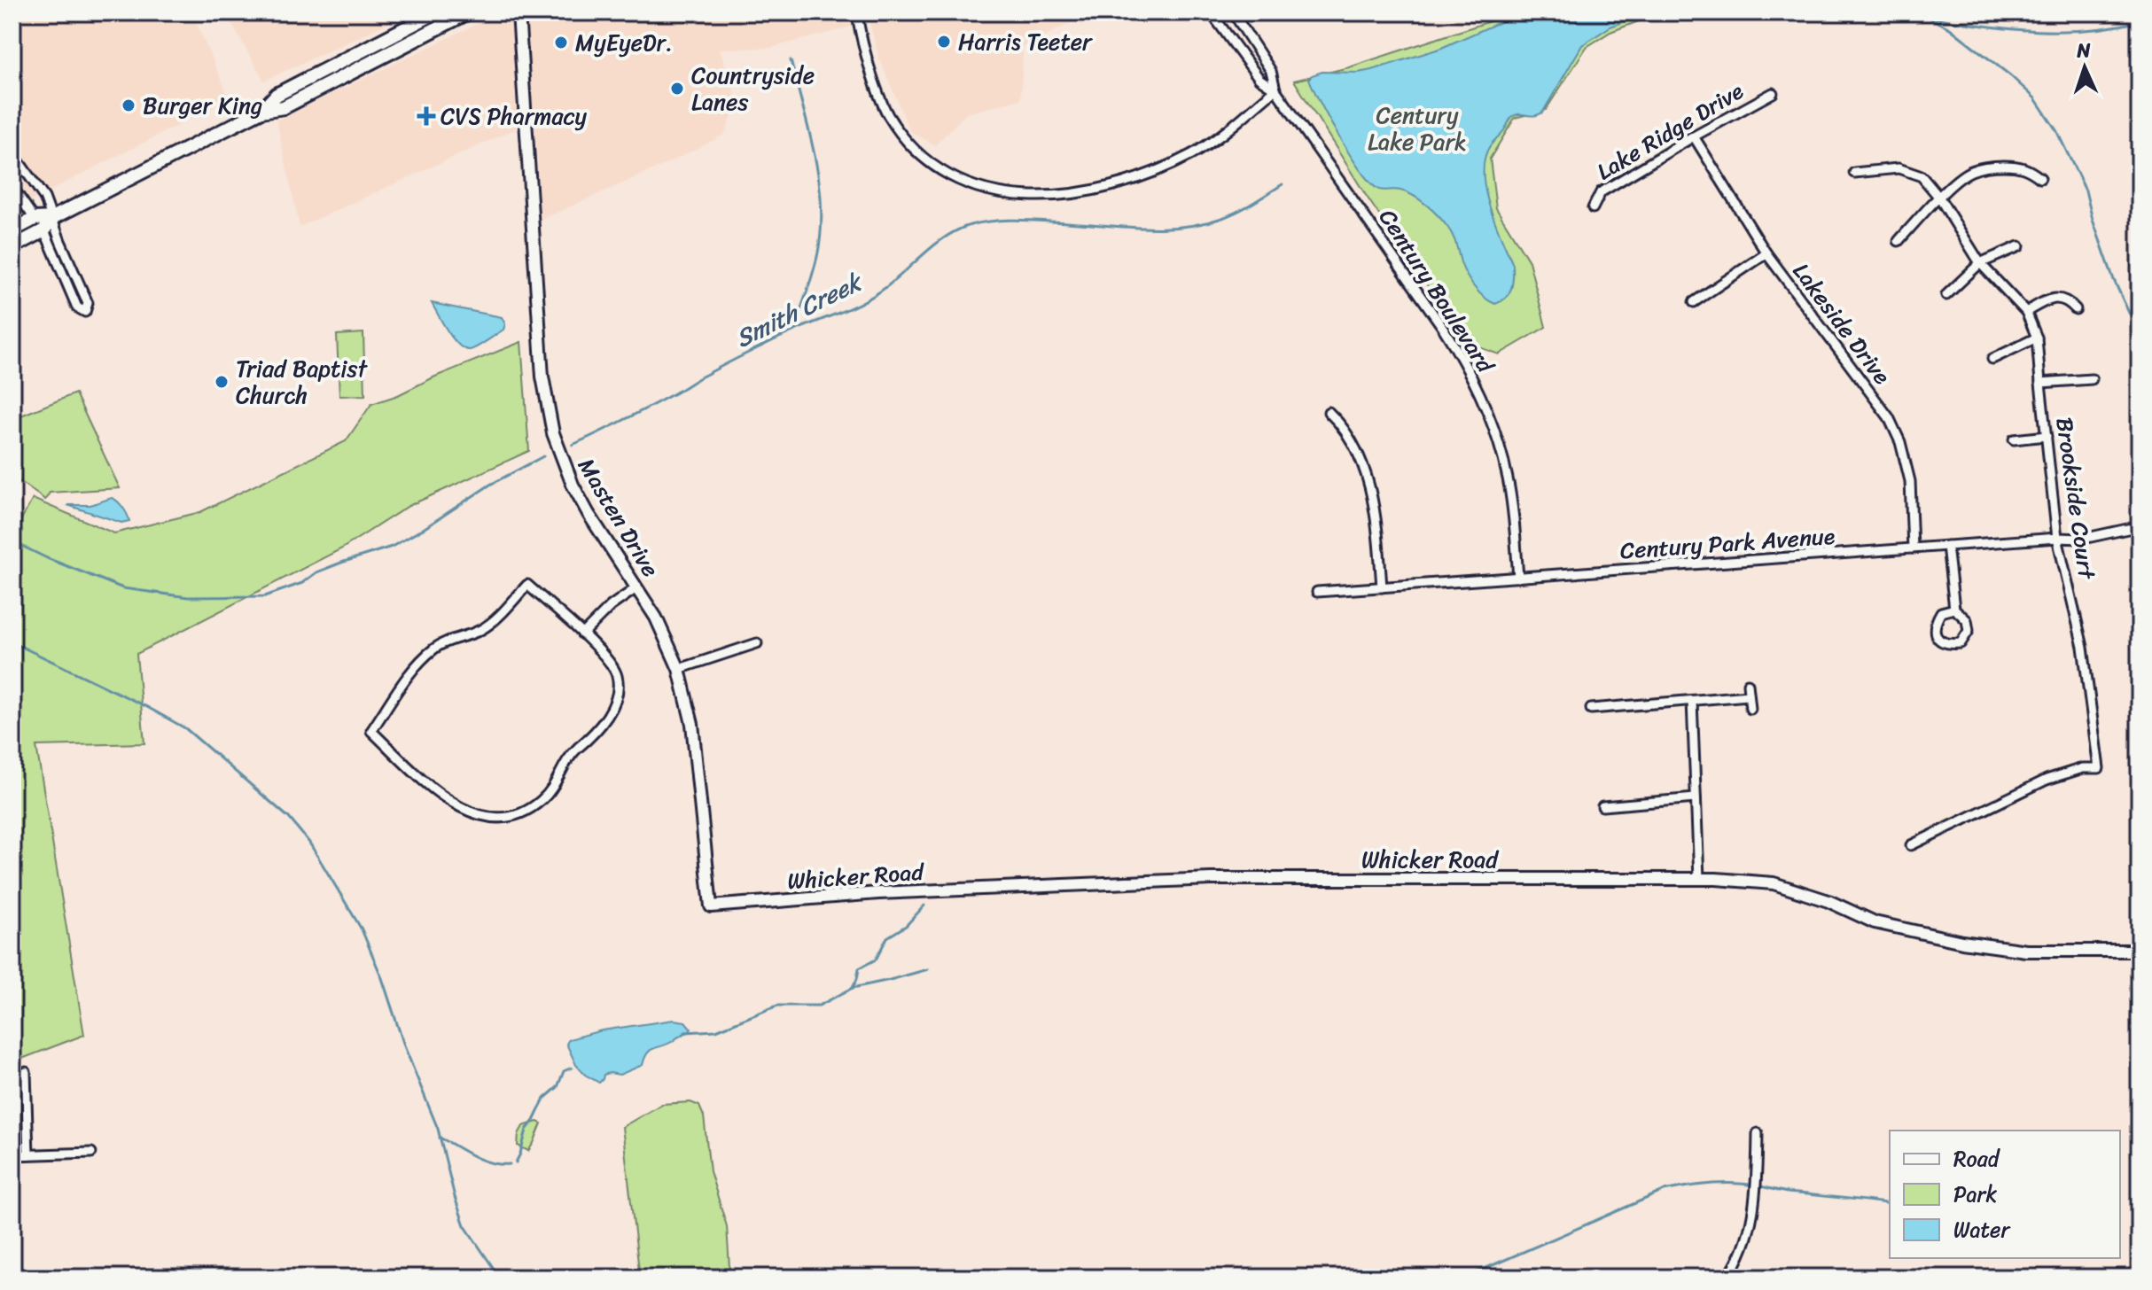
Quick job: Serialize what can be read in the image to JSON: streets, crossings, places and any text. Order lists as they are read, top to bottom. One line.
{"streets":{"street":["Lake Ridge Drive","Century Boulevard","Lakeside Drive","Brookside Court","Masten Drive","Century Park Avenue","Whicker Road"]},"crossings":[["Lake Ridge Drive","Lakeside Drive"],["Century Boulevard","Century Park Avenue"],["Lakeside Drive","Century Park Avenue"],["Brookside Court","Century Park Avenue"],["Masten Drive","Whicker Road"]],"water":["Smith Creek"],"parks":["Century Lake Park"],"places":{"other":["Harris Teeter","MyEyeDr.","Countryside Lanes","Burger King","Triad Baptist Church"],"health":["CVS Pharmacy"]},"legend":["Road","Park","Water"],"north":"top"}
